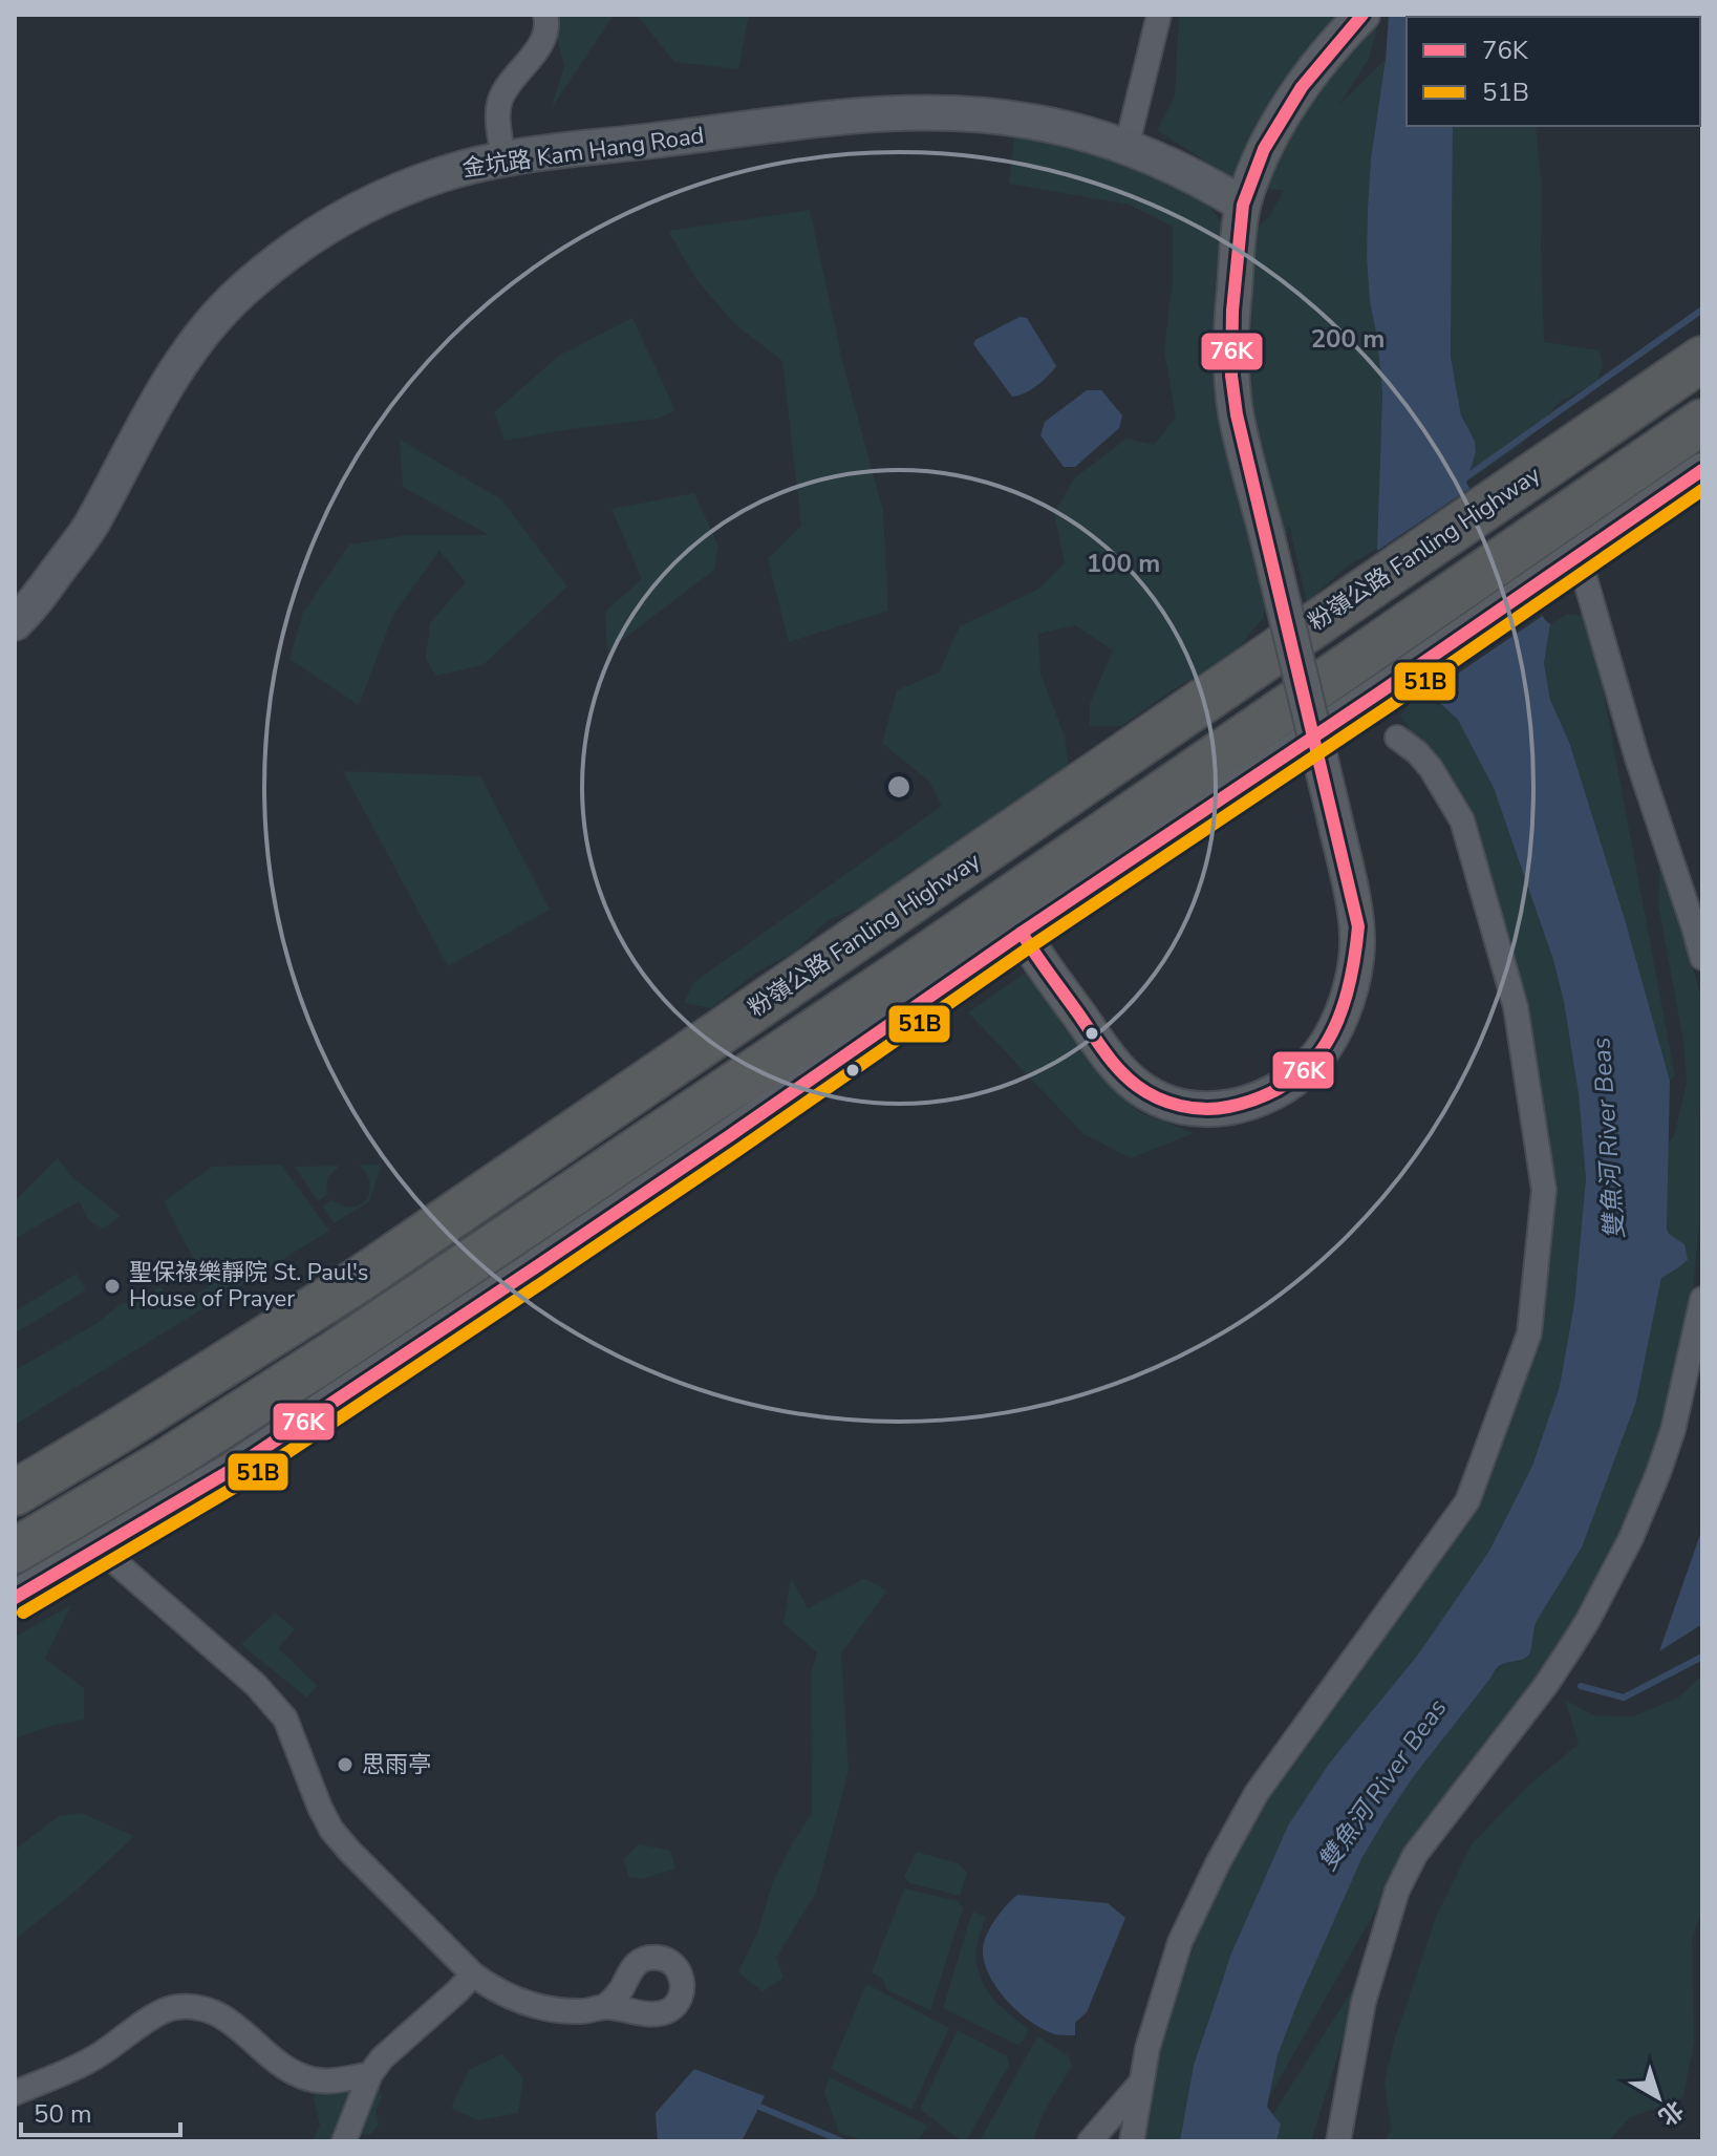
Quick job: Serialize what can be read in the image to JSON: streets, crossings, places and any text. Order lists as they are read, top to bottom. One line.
{"streets":{"highway":["粉嶺公路 Fanling Highway"],"street":["金坑路 Kam Hang Road"]},"water":["雙魚河 River Beas"],"places":["聖保祿樂靜院 St. Paul's House of Prayer","思雨亭"],"lines":["transit line 76K","transit line 51B"],"legend":["76K","51B"],"scale_bar":"50 m","north":"bottom right","rings":["200 m","100 m"]}
